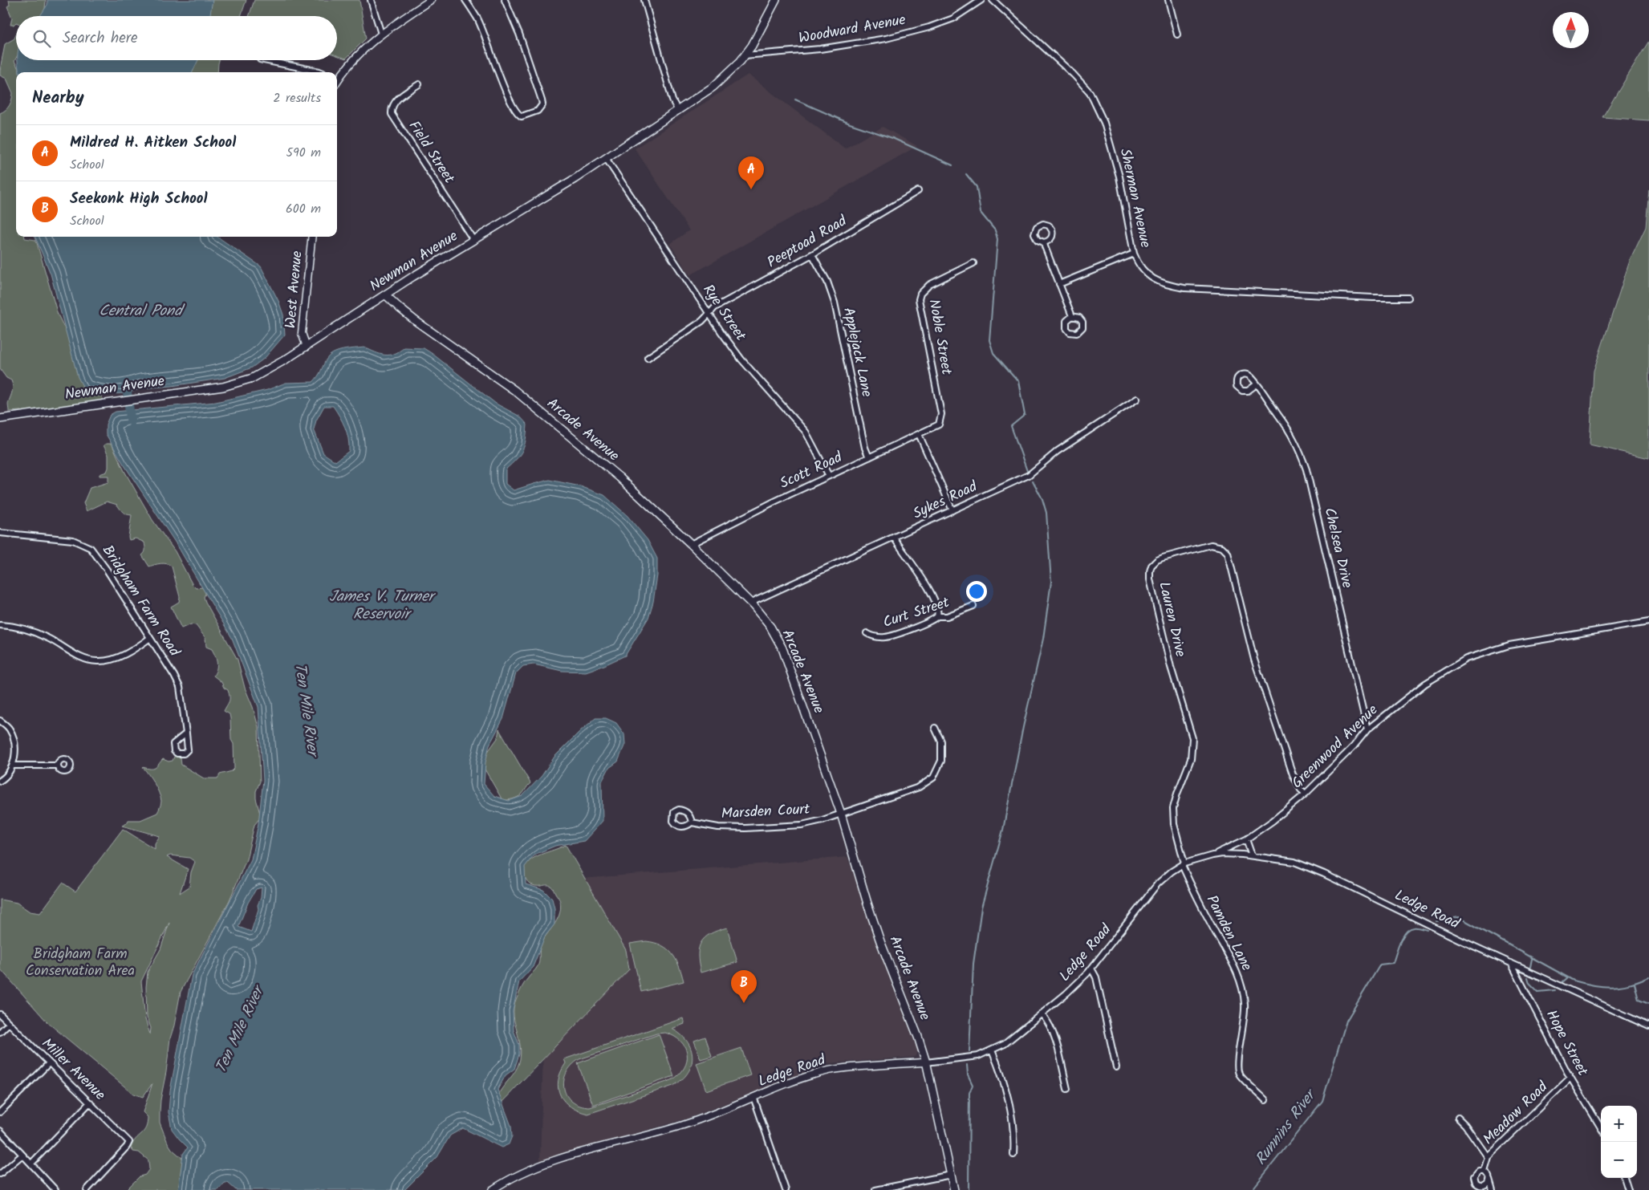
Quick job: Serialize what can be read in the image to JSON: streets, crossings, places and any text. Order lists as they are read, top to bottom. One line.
{"streets":{"main road":["Newman Avenue","Arcade Avenue"],"street":["Woodward Avenue","Field Street","Sherman Avenue","Peeptoad Road","West Avenue","Rye Street","Noble Street","Applejack Lane","Scott Road","Sykes Road","Chelsea Drive","Bridgham Farm Road","Curt Street","Lauren Drive","Greenwood Avenue","Marsden Court","Ledge Road","Pamden Lane","Hope Street","Miller Avenue","Meadow Road"]},"crossings":[["Woodward Avenue","Newman Avenue"],["Field Street","Newman Avenue"],["Peeptoad Road","Rye Street"],["Peeptoad Road","Applejack Lane"],["Newman Avenue","West Avenue"],["Newman Avenue","Rye Street"],["Newman Avenue","Arcade Avenue"],["Rye Street","Scott Road"],["Noble Street","Scott Road"],["Applejack Lane","Scott Road"],["Arcade Avenue","Scott Road"],["Arcade Avenue","Sykes Road"],["Arcade Avenue","Marsden Court"],["Arcade Avenue","Ledge Road"],["Chelsea Drive","Greenwood Avenue"],["Lauren Drive","Greenwood Avenue"],["Lauren Drive","Ledge Road"],["Lauren Drive","Pamden Lane"],["Greenwood Avenue","Ledge Road"],["Ledge Road","Pamden Lane"],["Ledge Road","Hope Street"],["Hope Street","Meadow Road"]],"water":["Central Pond","James V. Turner Reservoir","Ten Mile River","Runnins River"],"parks":["Bridgham Farm Conservation Area"],"north":"top","page":{"search":"Search here","heading":["Nearby","2 results"],"list":[{"mark":"A","name":"Mildred H. Aitken School","note":"School","value":"590 m"},{"mark":"B","name":"Seekonk High School","note":"School","value":"600 m"}],"pins":["A","B"],"map_buttons":["+","−"]}}
